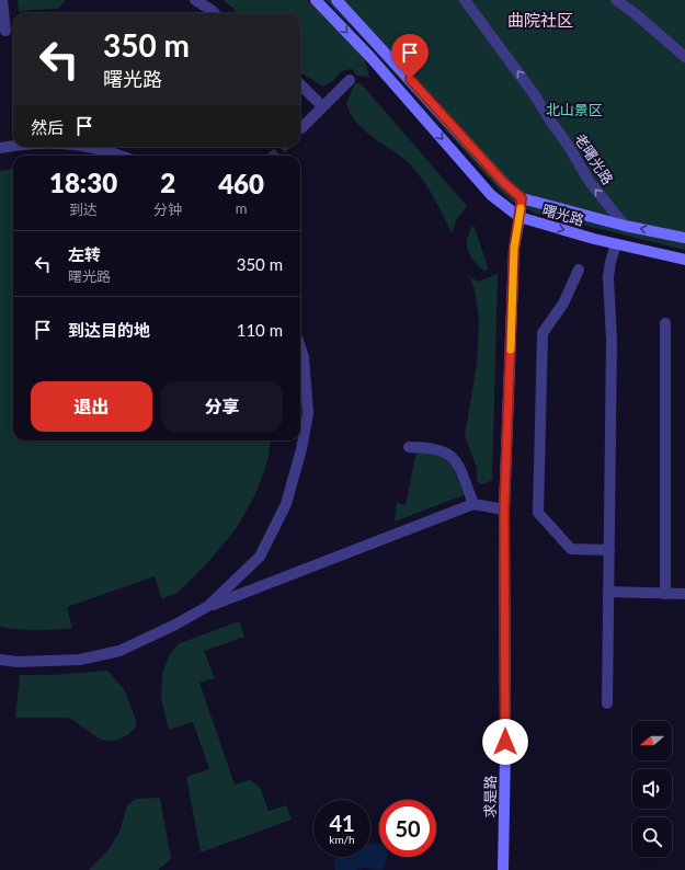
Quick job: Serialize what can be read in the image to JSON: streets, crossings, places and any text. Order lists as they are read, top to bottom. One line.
{"streets":{"main road":["曙光路","求是路"],"street":["老曙光路"]},"crossings":[["老曙光路","曙光路"],["曙光路","求是路"]],"one_way":["老曙光路"],"districts":["曲院社区"],"parks":["北山景区"],"north":"left","page":{"turn":["350 m","曙光路"],"then":"然后","eta":["18:30","到达","2","分钟","460","m"],"list":[{"name":"左转","note":"曙光路","value":"350 m"},{"name":"到达目的地","value":"110 m"}],"buttons":["退出","分享"],"speed":"41 km/h","limit":"50"}}
